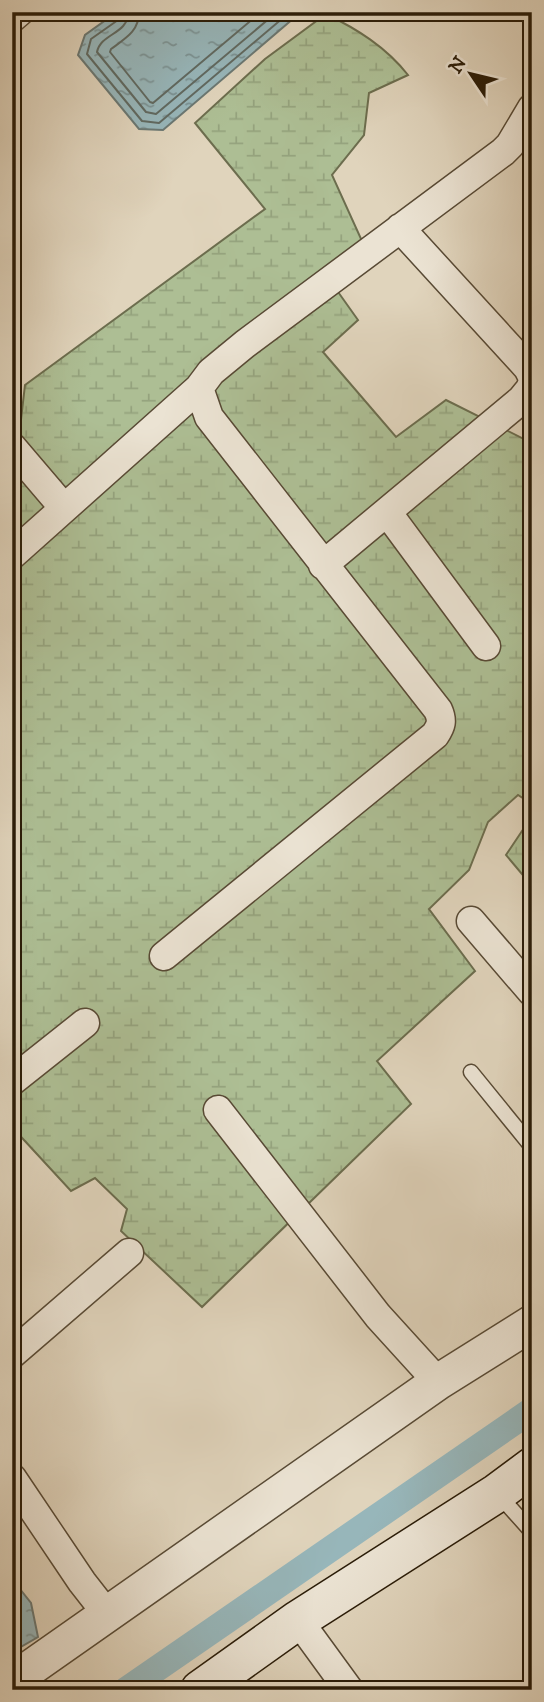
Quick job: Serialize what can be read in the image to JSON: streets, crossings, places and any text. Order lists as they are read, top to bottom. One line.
{"north":"top left"}
